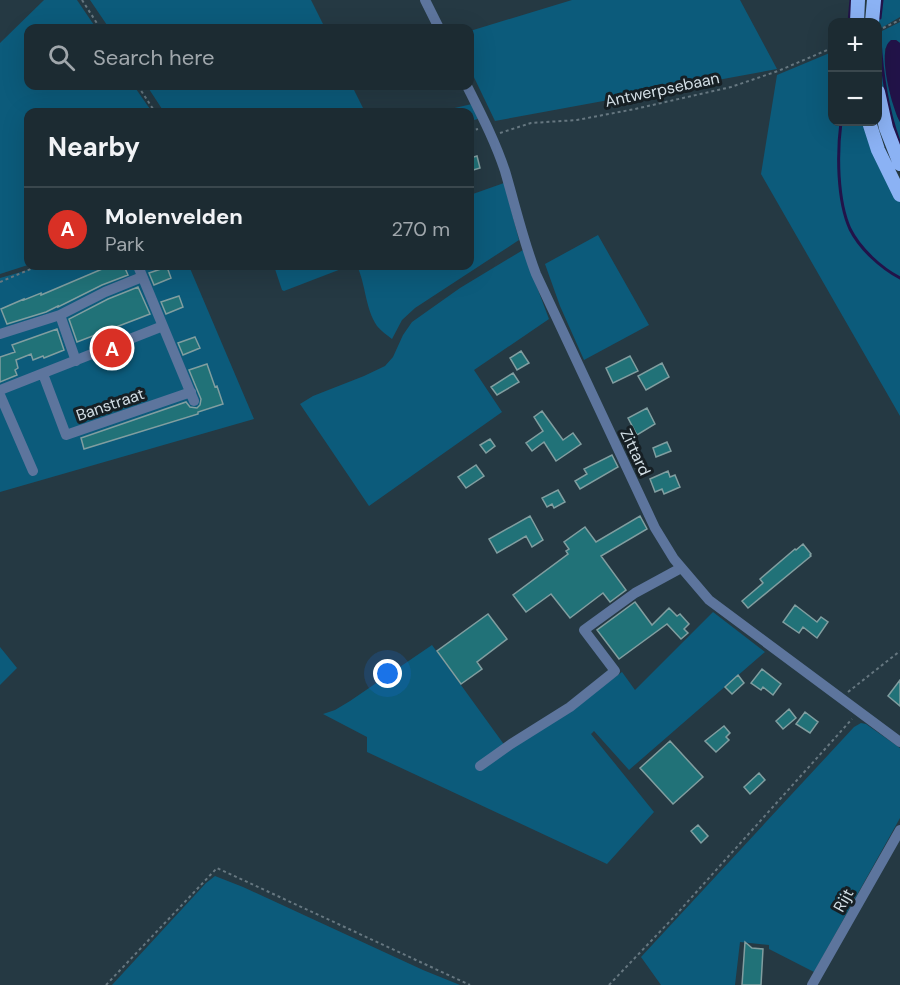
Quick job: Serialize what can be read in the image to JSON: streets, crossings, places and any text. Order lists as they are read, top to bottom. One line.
{"streets":{"street":["Banstraat","Zittard","Rijt"],"path":["Antwerpsebaan"]},"crossings":[["Antwerpsebaan","Zittard"]],"page":{"map_buttons":["+","−"],"search":"Search here","heading":"Nearby","list":[{"mark":"A","name":"Molenvelden","note":"Park","value":"270 m"}],"pins":"A"}}
